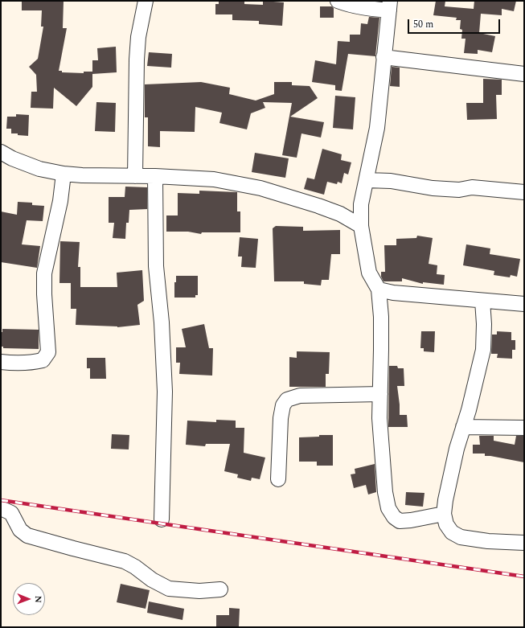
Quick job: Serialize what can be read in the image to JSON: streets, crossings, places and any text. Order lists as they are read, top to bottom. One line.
{"scale_bar":"50 m","north":"right"}
